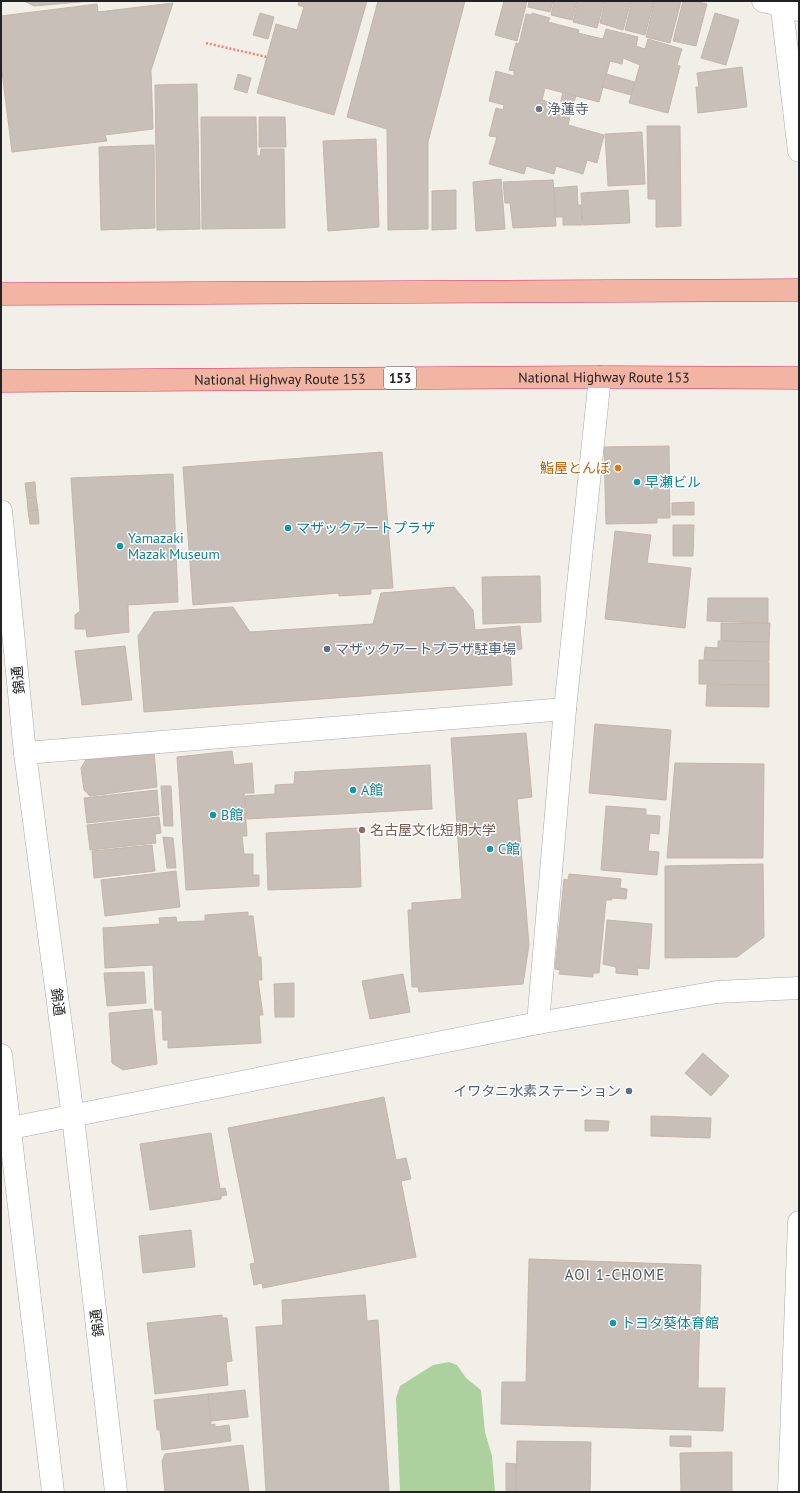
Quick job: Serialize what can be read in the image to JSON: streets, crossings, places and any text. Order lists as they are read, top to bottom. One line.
{"streets":{"highway":["153","National Highway Route 153"],"street":["錦通"]},"districts":["AOI 1-CHOME"],"places":["浄蓮寺","鮨屋とんぼ","早瀬ビル","マザックアートプラザ","Yamazaki Mazak Museum","マザックアートプラザ駐車場","A館","B館","名古屋文化短期大学","C館","イワタニ水素ステーション","トヨタ葵体育館"]}
